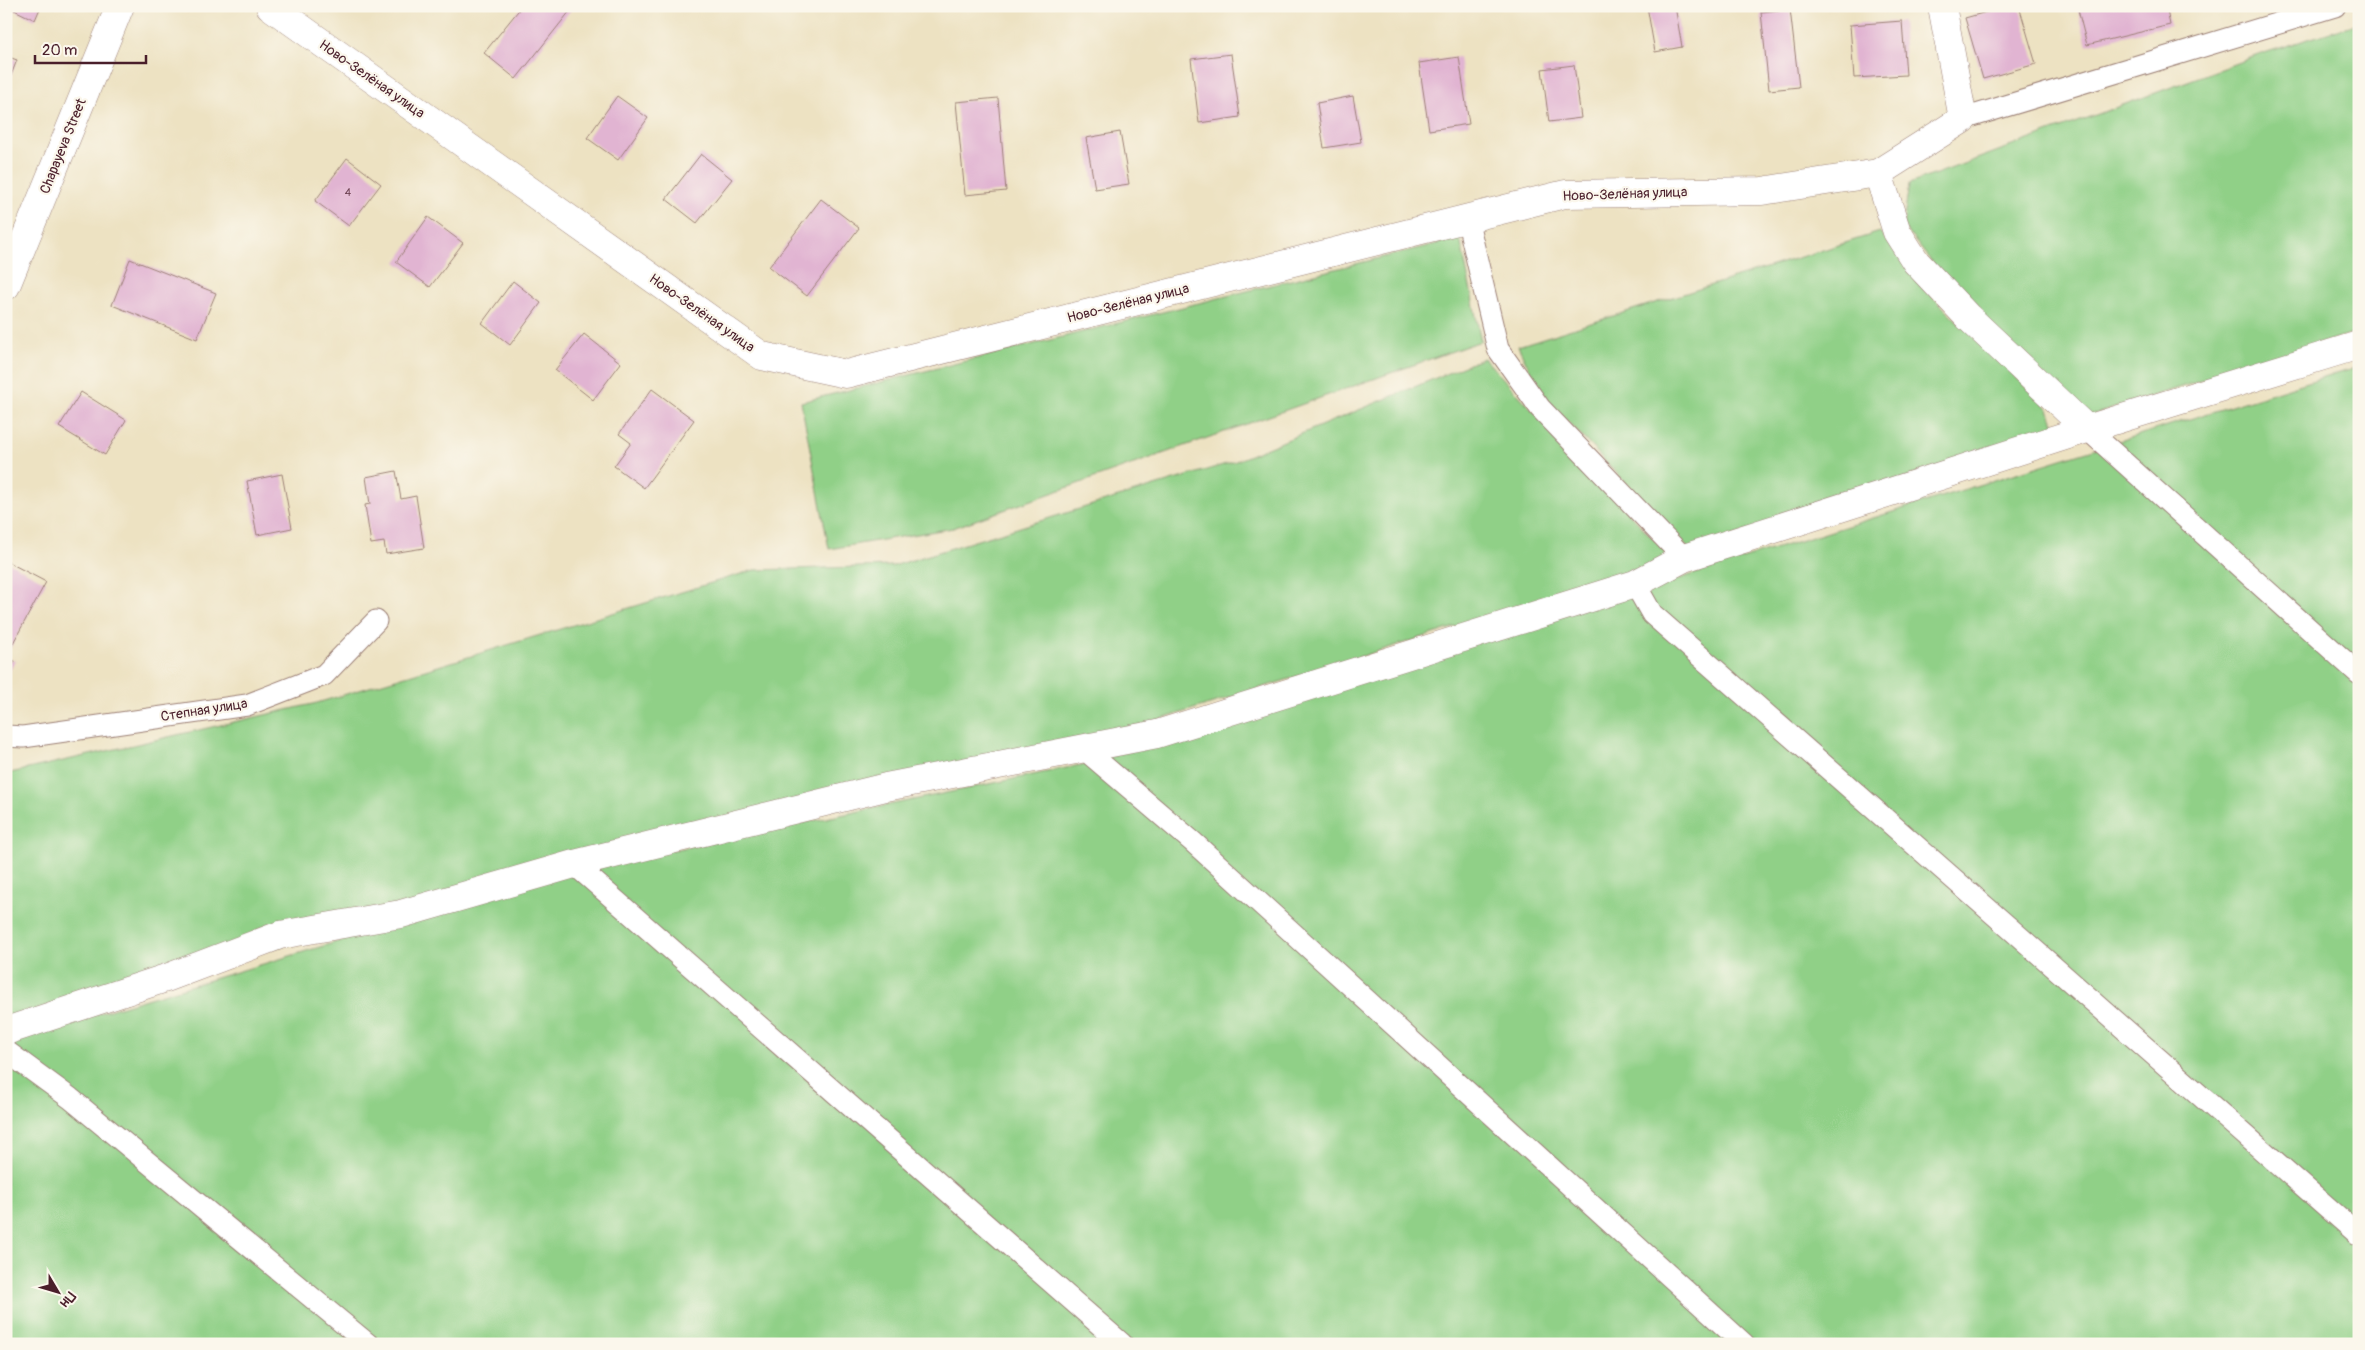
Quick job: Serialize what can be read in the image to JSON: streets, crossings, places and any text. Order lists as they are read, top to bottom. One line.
{"streets":{"street":["Ново-Зелёная улица","Chapayeva Street"],"lane":["Степная улица"]},"house_numbers":["4"],"scale_bar":"20 m","north":"bottom right"}
